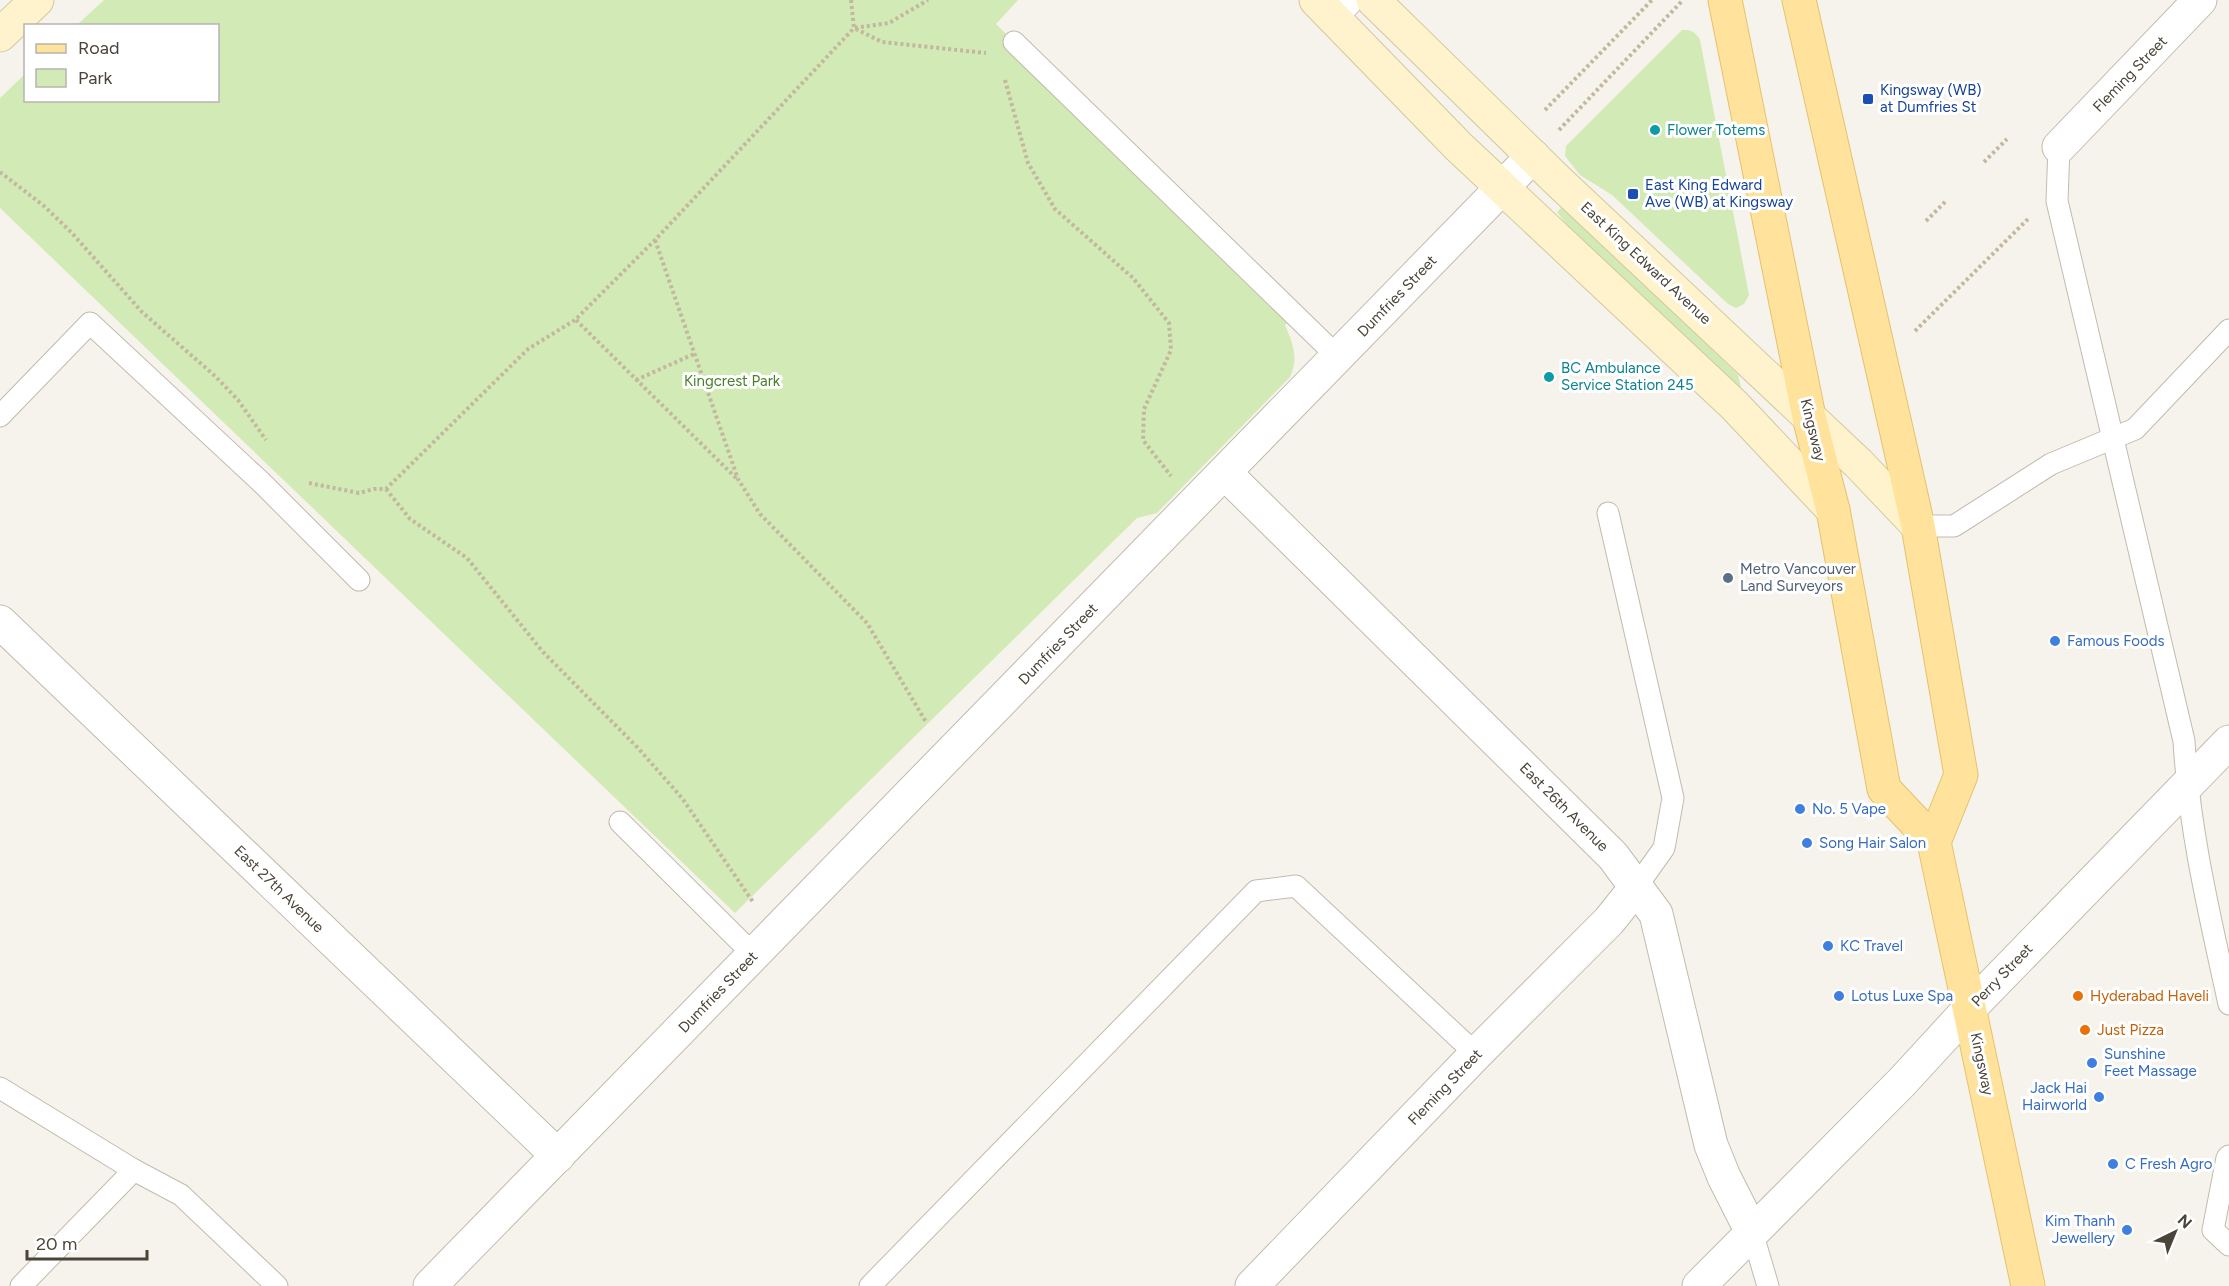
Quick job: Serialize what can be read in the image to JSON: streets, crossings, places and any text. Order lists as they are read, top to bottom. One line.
{"streets":{"main road":["East King Edward Avenue","Kingsway"],"street":["Fleming Street","Dumfries Street","East 26th Avenue","East 27th Avenue","Perry Street"]},"crossings":[["Fleming Street","East 26th Avenue"],["East King Edward Avenue","Dumfries Street"],["East King Edward Avenue","Kingsway"],["Dumfries Street","East 26th Avenue"],["Dumfries Street","East 27th Avenue"],["Kingsway","Perry Street"],["East 26th Avenue","Perry Street"]],"parks":["Kingcrest Park"],"places":{"transit":["Kingsway (WB) at Dumfries St","East King Edward Ave (WB) at Kingsway"],"other":["Flower Totems","BC Ambulance Service Station 245","Metro Vancouver Land Surveyors","Famous Foods","No. 5 Vape","Song Hair Salon","KC Travel","Lotus Luxe Spa","Hyderabad Haveli","Just Pizza","Sunshine Feet Massage","Jack Hai Hairworld","C Fresh Agro","Kim Thanh Jewellery"]},"legend":["Road","Park"],"scale_bar":"20 m","north":"top right"}
